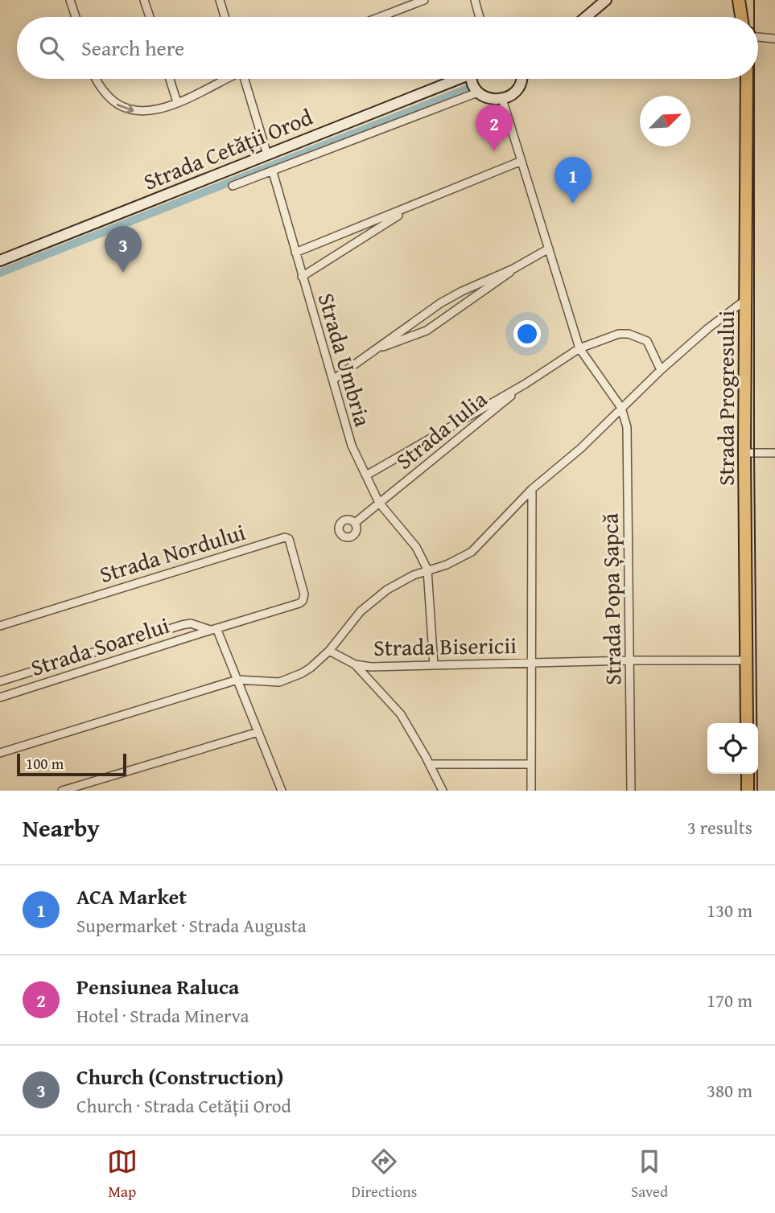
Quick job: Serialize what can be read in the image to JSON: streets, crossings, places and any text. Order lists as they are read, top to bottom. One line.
{"streets":{"main road":["Strada Progresului"],"street":["Strada Cetății Orod","Strada Umbria","Strada Iulia","Strada Nordului","Strada Popa Șapcă","Strada Soarelui","Strada Bisericii"]},"crossings":[["Strada Umbria","Strada Iulia"],["Strada Progresului","Strada Bisericii"],["Strada Nordului","Strada Soarelui"],["Strada Popa Șapcă","Strada Bisericii"]],"scale_bar":"100 m","north":"top right","page":{"search":"Search here","pins":["2","1","3"],"scale":"100 m","heading":["Nearby","3 results"],"list":[{"mark":"1","name":"ACA Market","note":"Supermarket · Strada Augusta","value":"130 m"},{"mark":"2","name":"Pensiunea Raluca","note":"Hotel · Strada Minerva","value":"170 m"},{"mark":"3","name":"Church (Construction)","note":"Church · Strada Cetății Orod","value":"380 m"}],"nav":["Map","Directions","Saved"]}}
